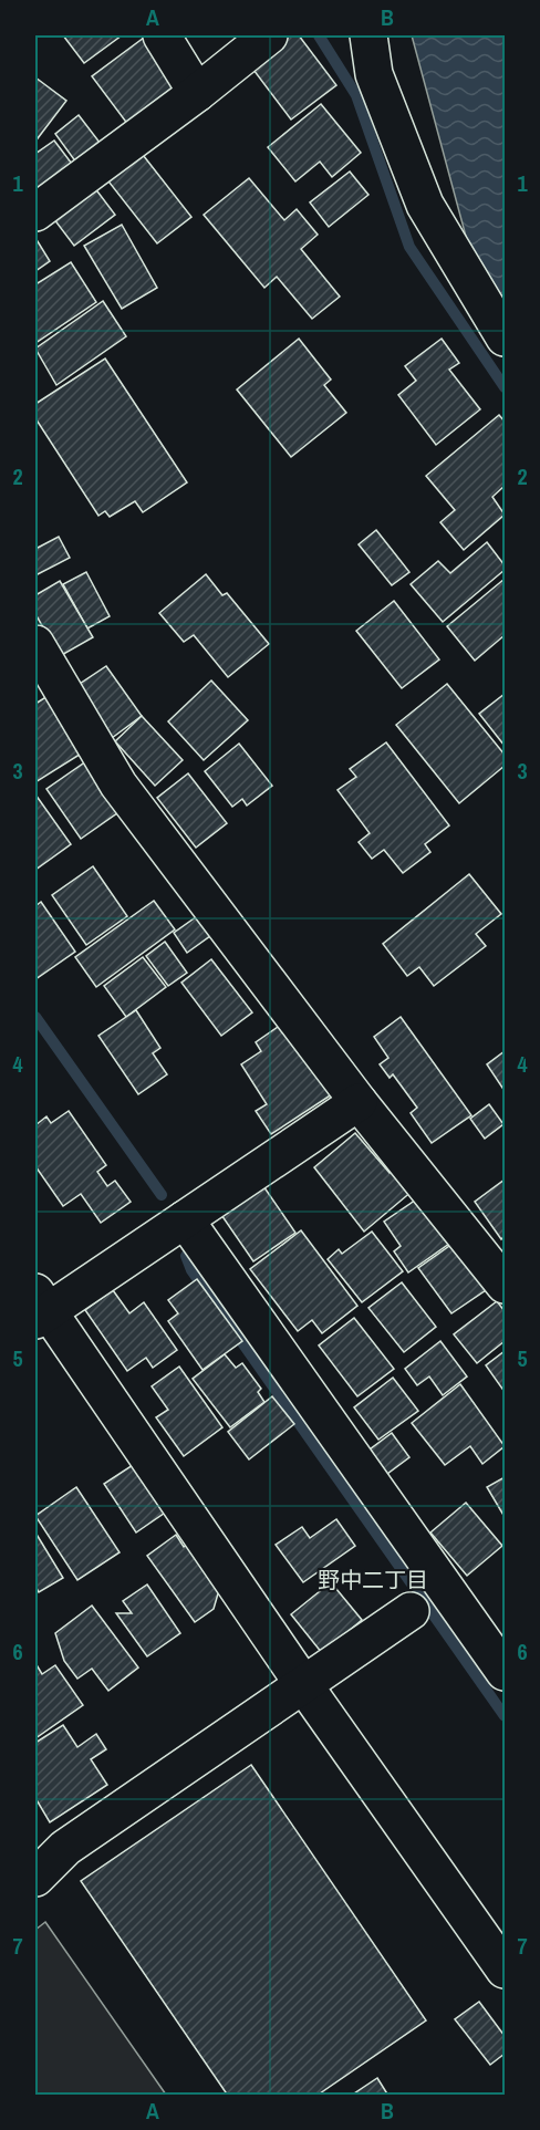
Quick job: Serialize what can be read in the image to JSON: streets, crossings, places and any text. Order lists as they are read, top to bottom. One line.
{"districts":["野中二丁目"],"grid":{"columns":["A","B"],"rows":["1","2","3","4","5","6","7"]}}
